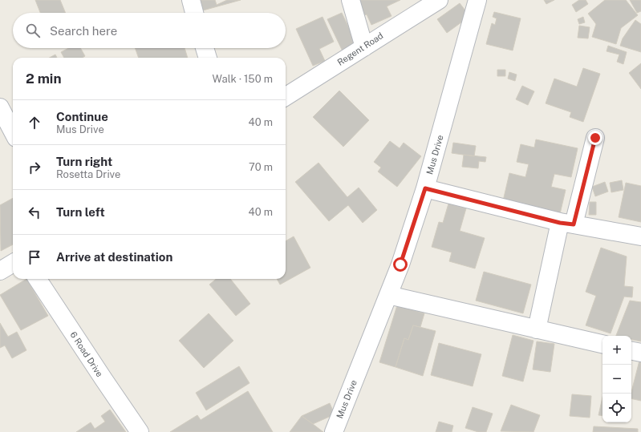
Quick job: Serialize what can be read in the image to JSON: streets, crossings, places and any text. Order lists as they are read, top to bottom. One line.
{"streets":{"street":["Regent Road","Mus Drive","6 Road Drive"]},"page":{"search":"Search here","heading":["2 min","Walk · 150 m"],"list":[["Continue","Mus Drive","40 m"],["Turn right","Rosetta Drive","70 m"],["Turn left","40 m"],"Arrive at destination"],"map_buttons":["+","−"]}}
